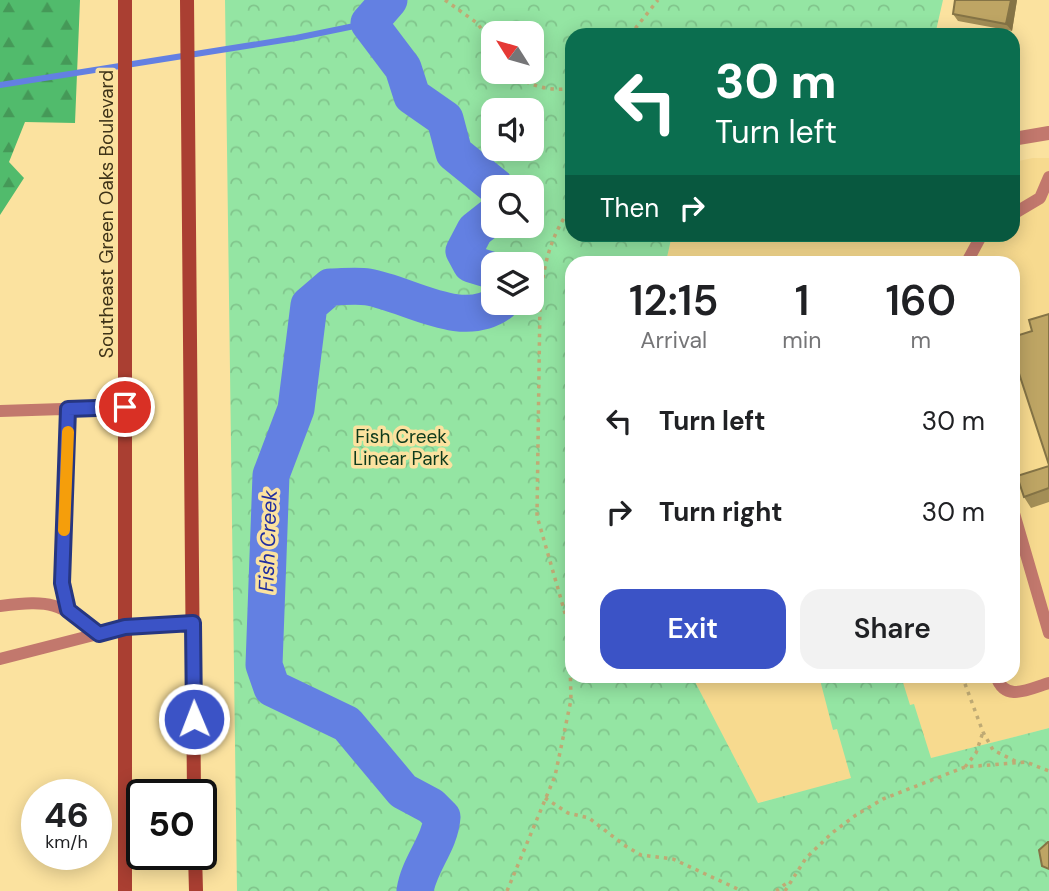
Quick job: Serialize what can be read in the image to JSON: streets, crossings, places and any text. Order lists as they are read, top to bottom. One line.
{"streets":{"main road":["Southeast Green Oaks Boulevard"]},"water":["Fish Creek"],"parks":["Fish Creek Linear Park"],"north":"top left","page":{"turn":["30 m","Turn left"],"then":"Then","eta":["12:15","Arrival","1","min","160","m"],"list":[{"name":"Turn left","value":"30 m"},{"name":"Turn right","value":"30 m"}],"buttons":["Exit","Share"],"speed":"46 km/h","limit":"50"}}
